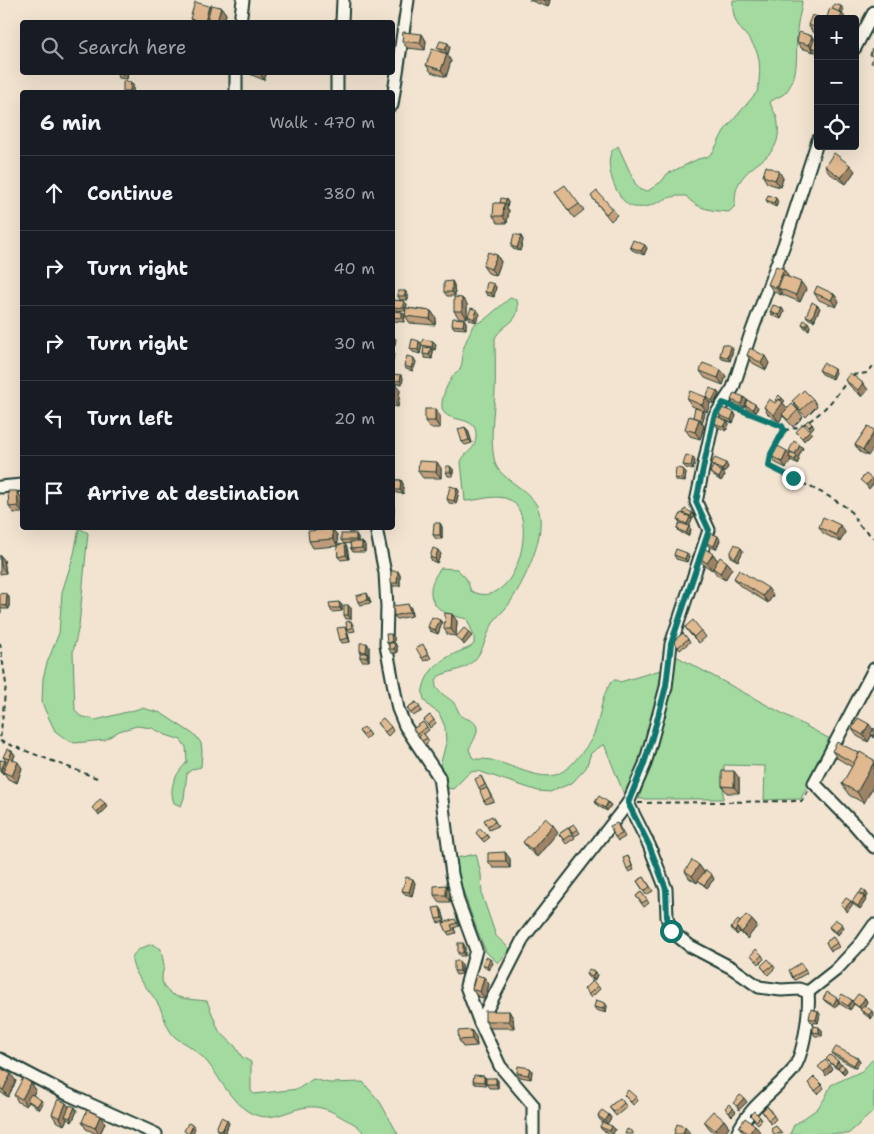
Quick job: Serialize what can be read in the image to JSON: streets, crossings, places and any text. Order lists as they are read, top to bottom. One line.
{"page":{"map_buttons":["+","−"],"search":"Search here","heading":["6 min","Walk · 470 m"],"list":[["Continue","380 m"],["Turn right","40 m"],["Turn right","30 m"],["Turn left","20 m"],"Arrive at destination"]}}
